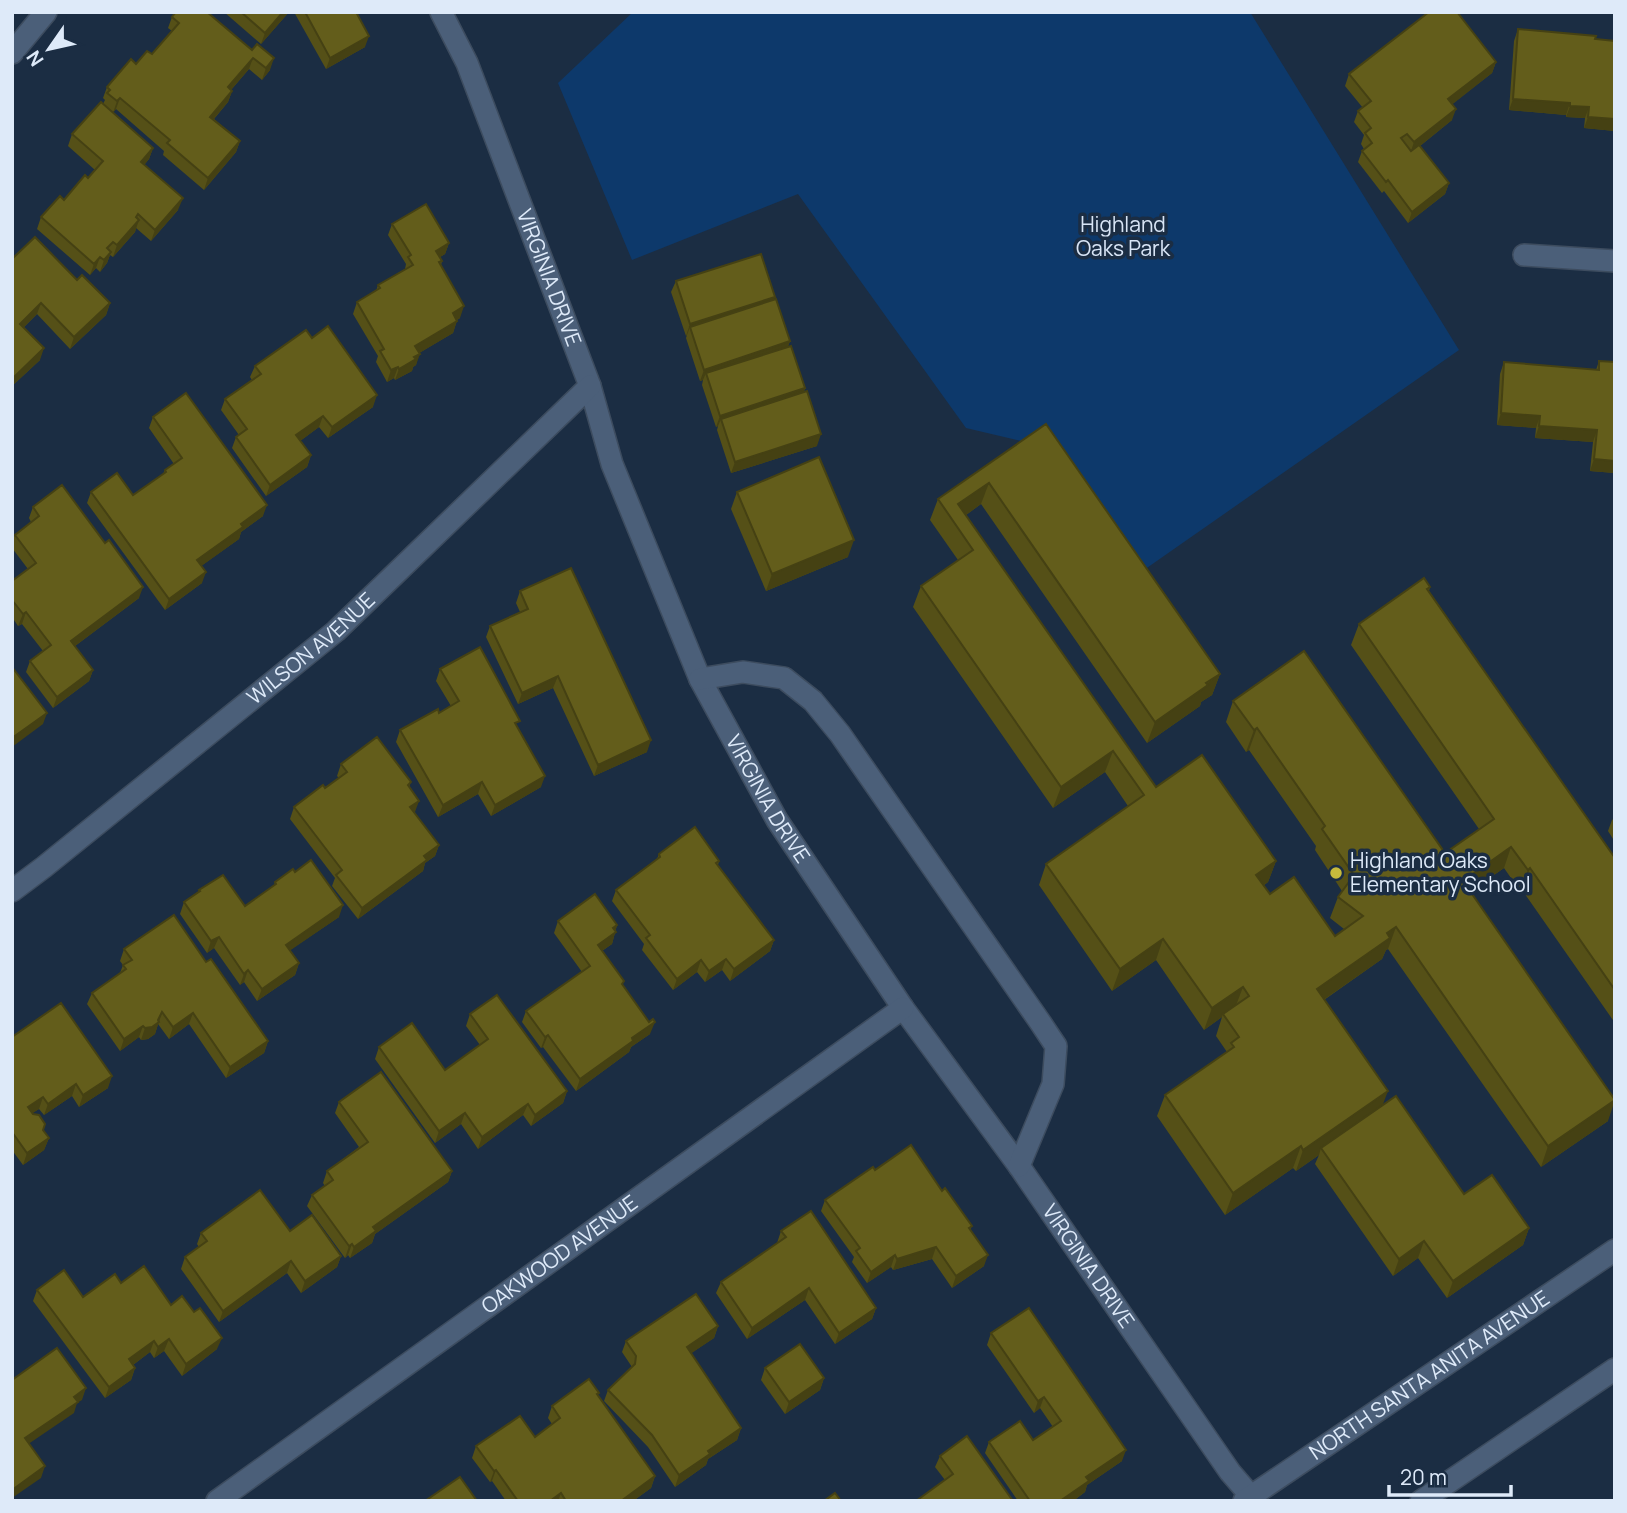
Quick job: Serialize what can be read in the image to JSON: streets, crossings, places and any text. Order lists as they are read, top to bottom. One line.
{"streets":{"street":["VIRGINIA DRIVE","WILSON AVENUE","OAKWOOD AVENUE","NORTH SANTA ANITA AVENUE"]},"crossings":[["VIRGINIA DRIVE","WILSON AVENUE"],["VIRGINIA DRIVE","OAKWOOD AVENUE"],["VIRGINIA DRIVE","NORTH SANTA ANITA AVENUE"]],"parks":["Highland Oaks Park"],"places":["Highland Oaks Elementary School"],"scale_bar":"20 m","north":"bottom left"}
